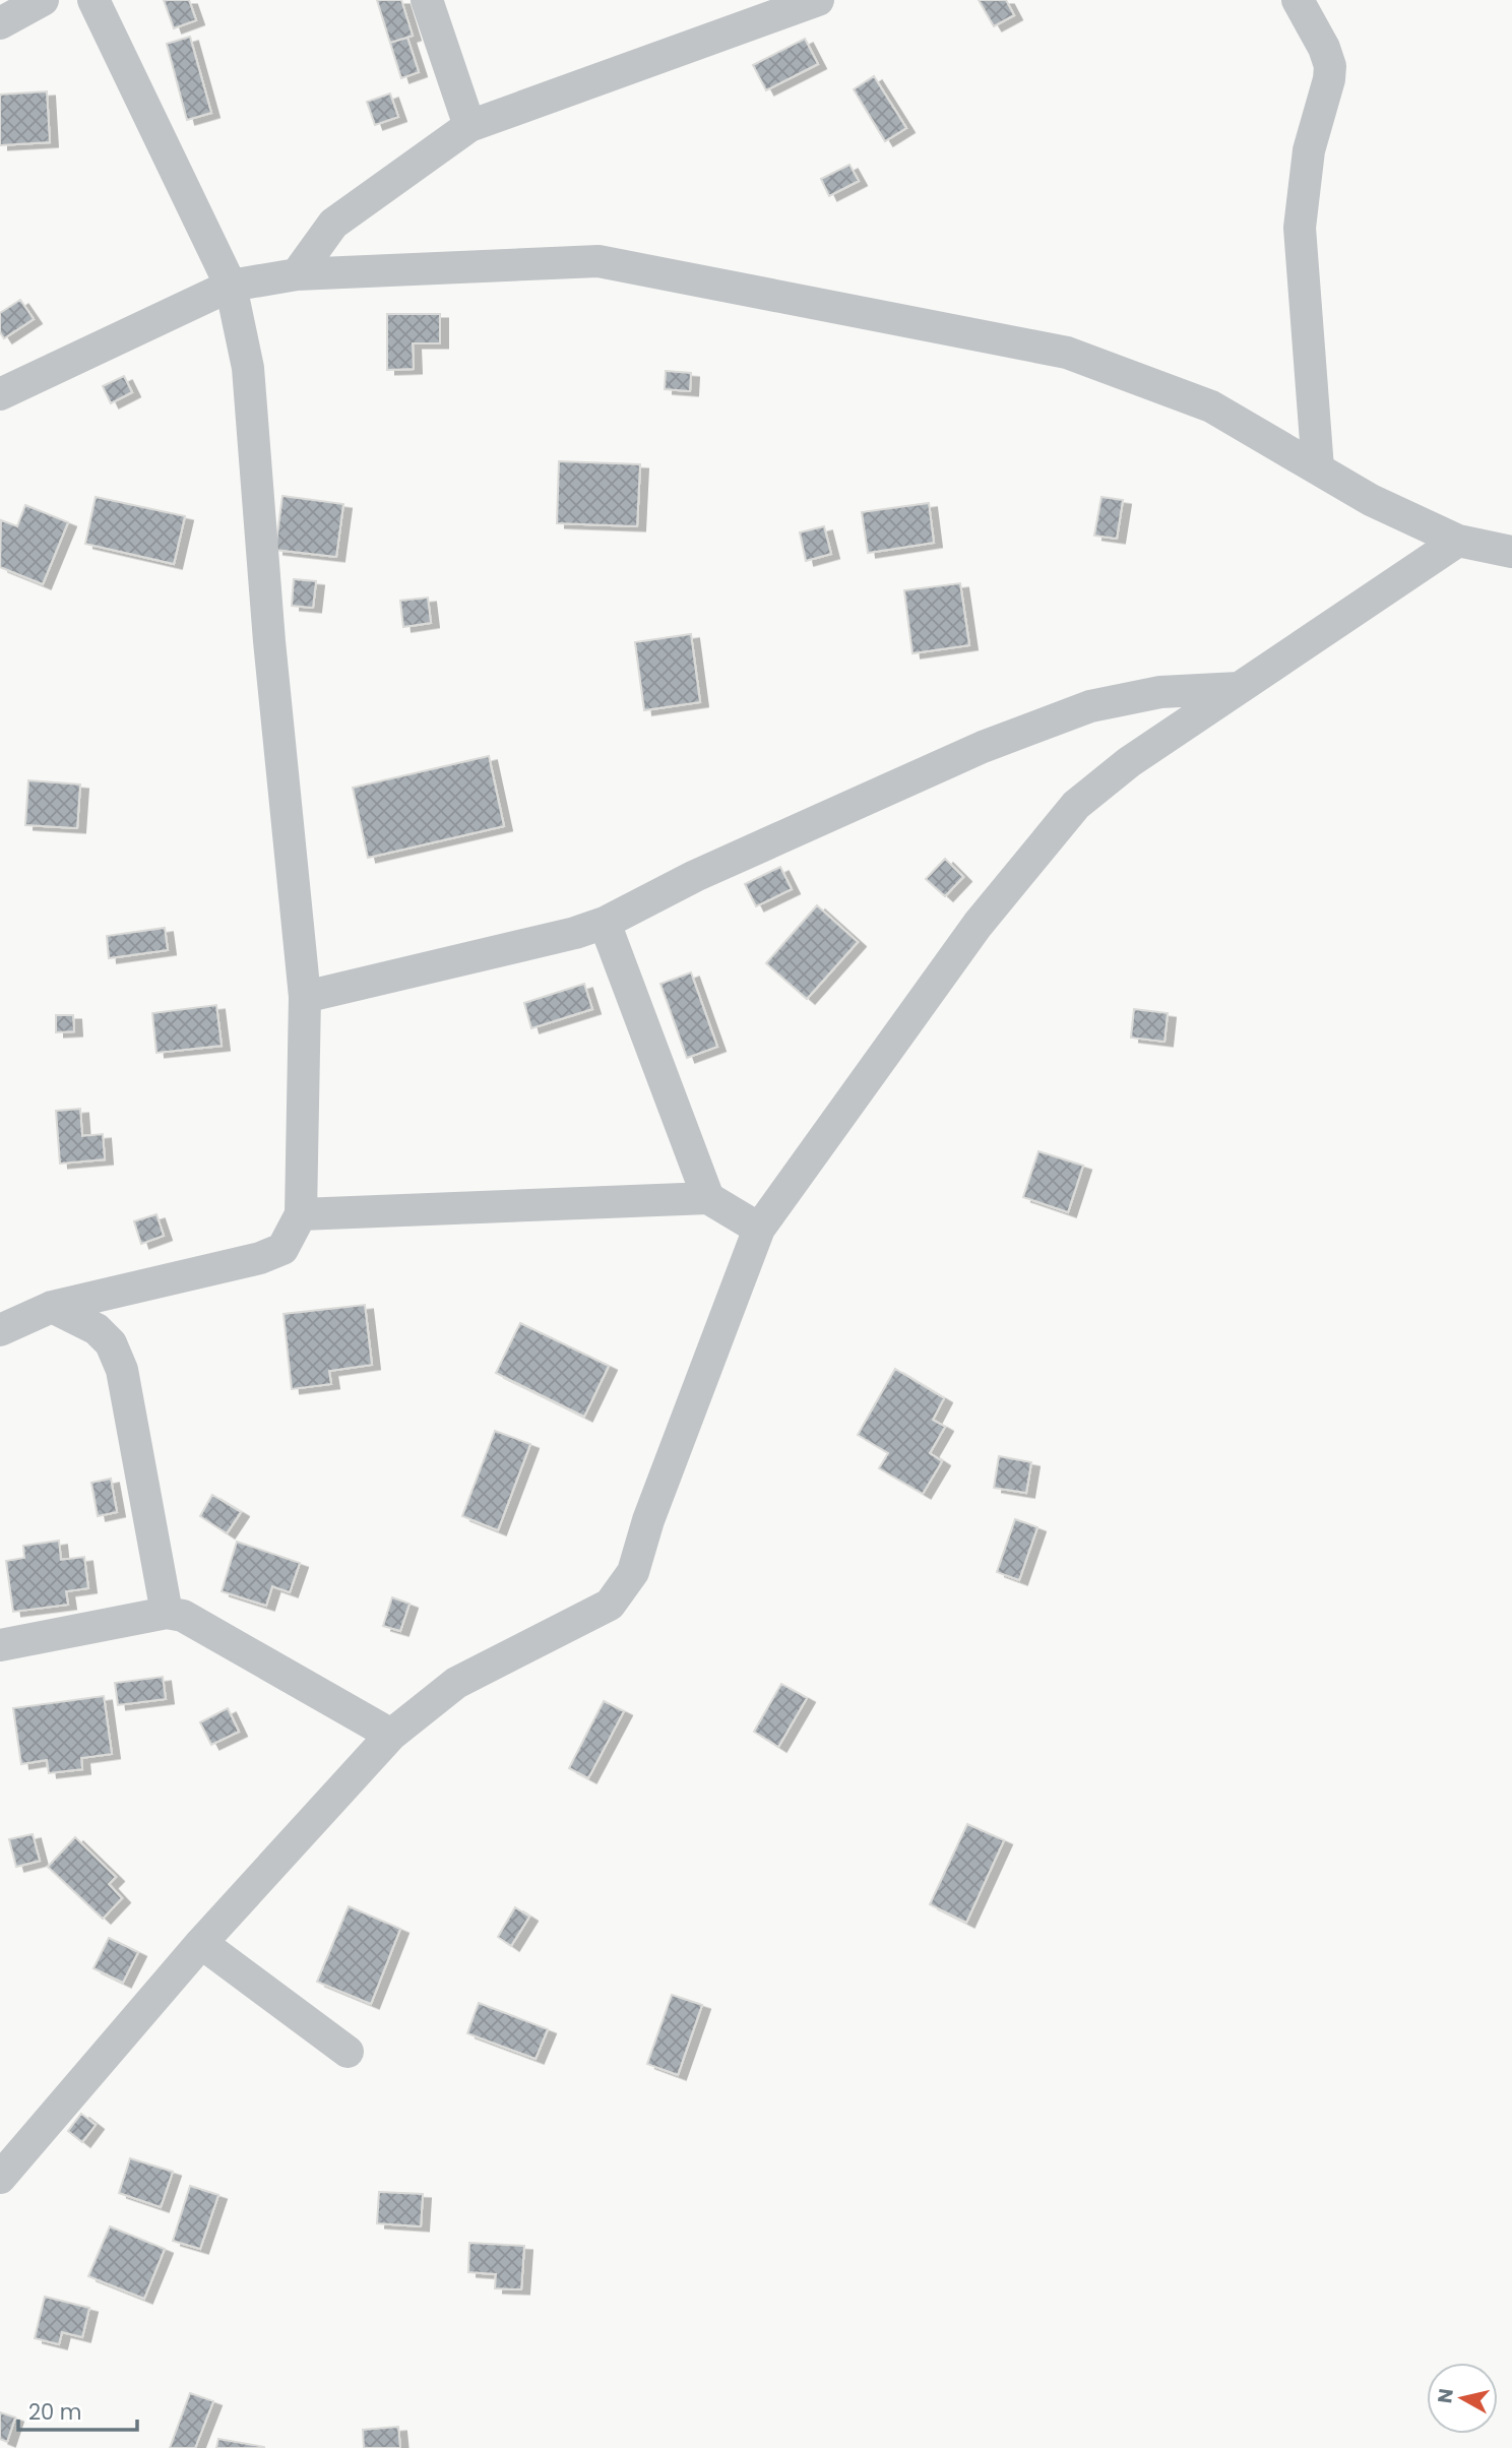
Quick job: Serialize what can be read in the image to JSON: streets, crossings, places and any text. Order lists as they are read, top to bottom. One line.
{"scale_bar":"20 m","north":"left"}
